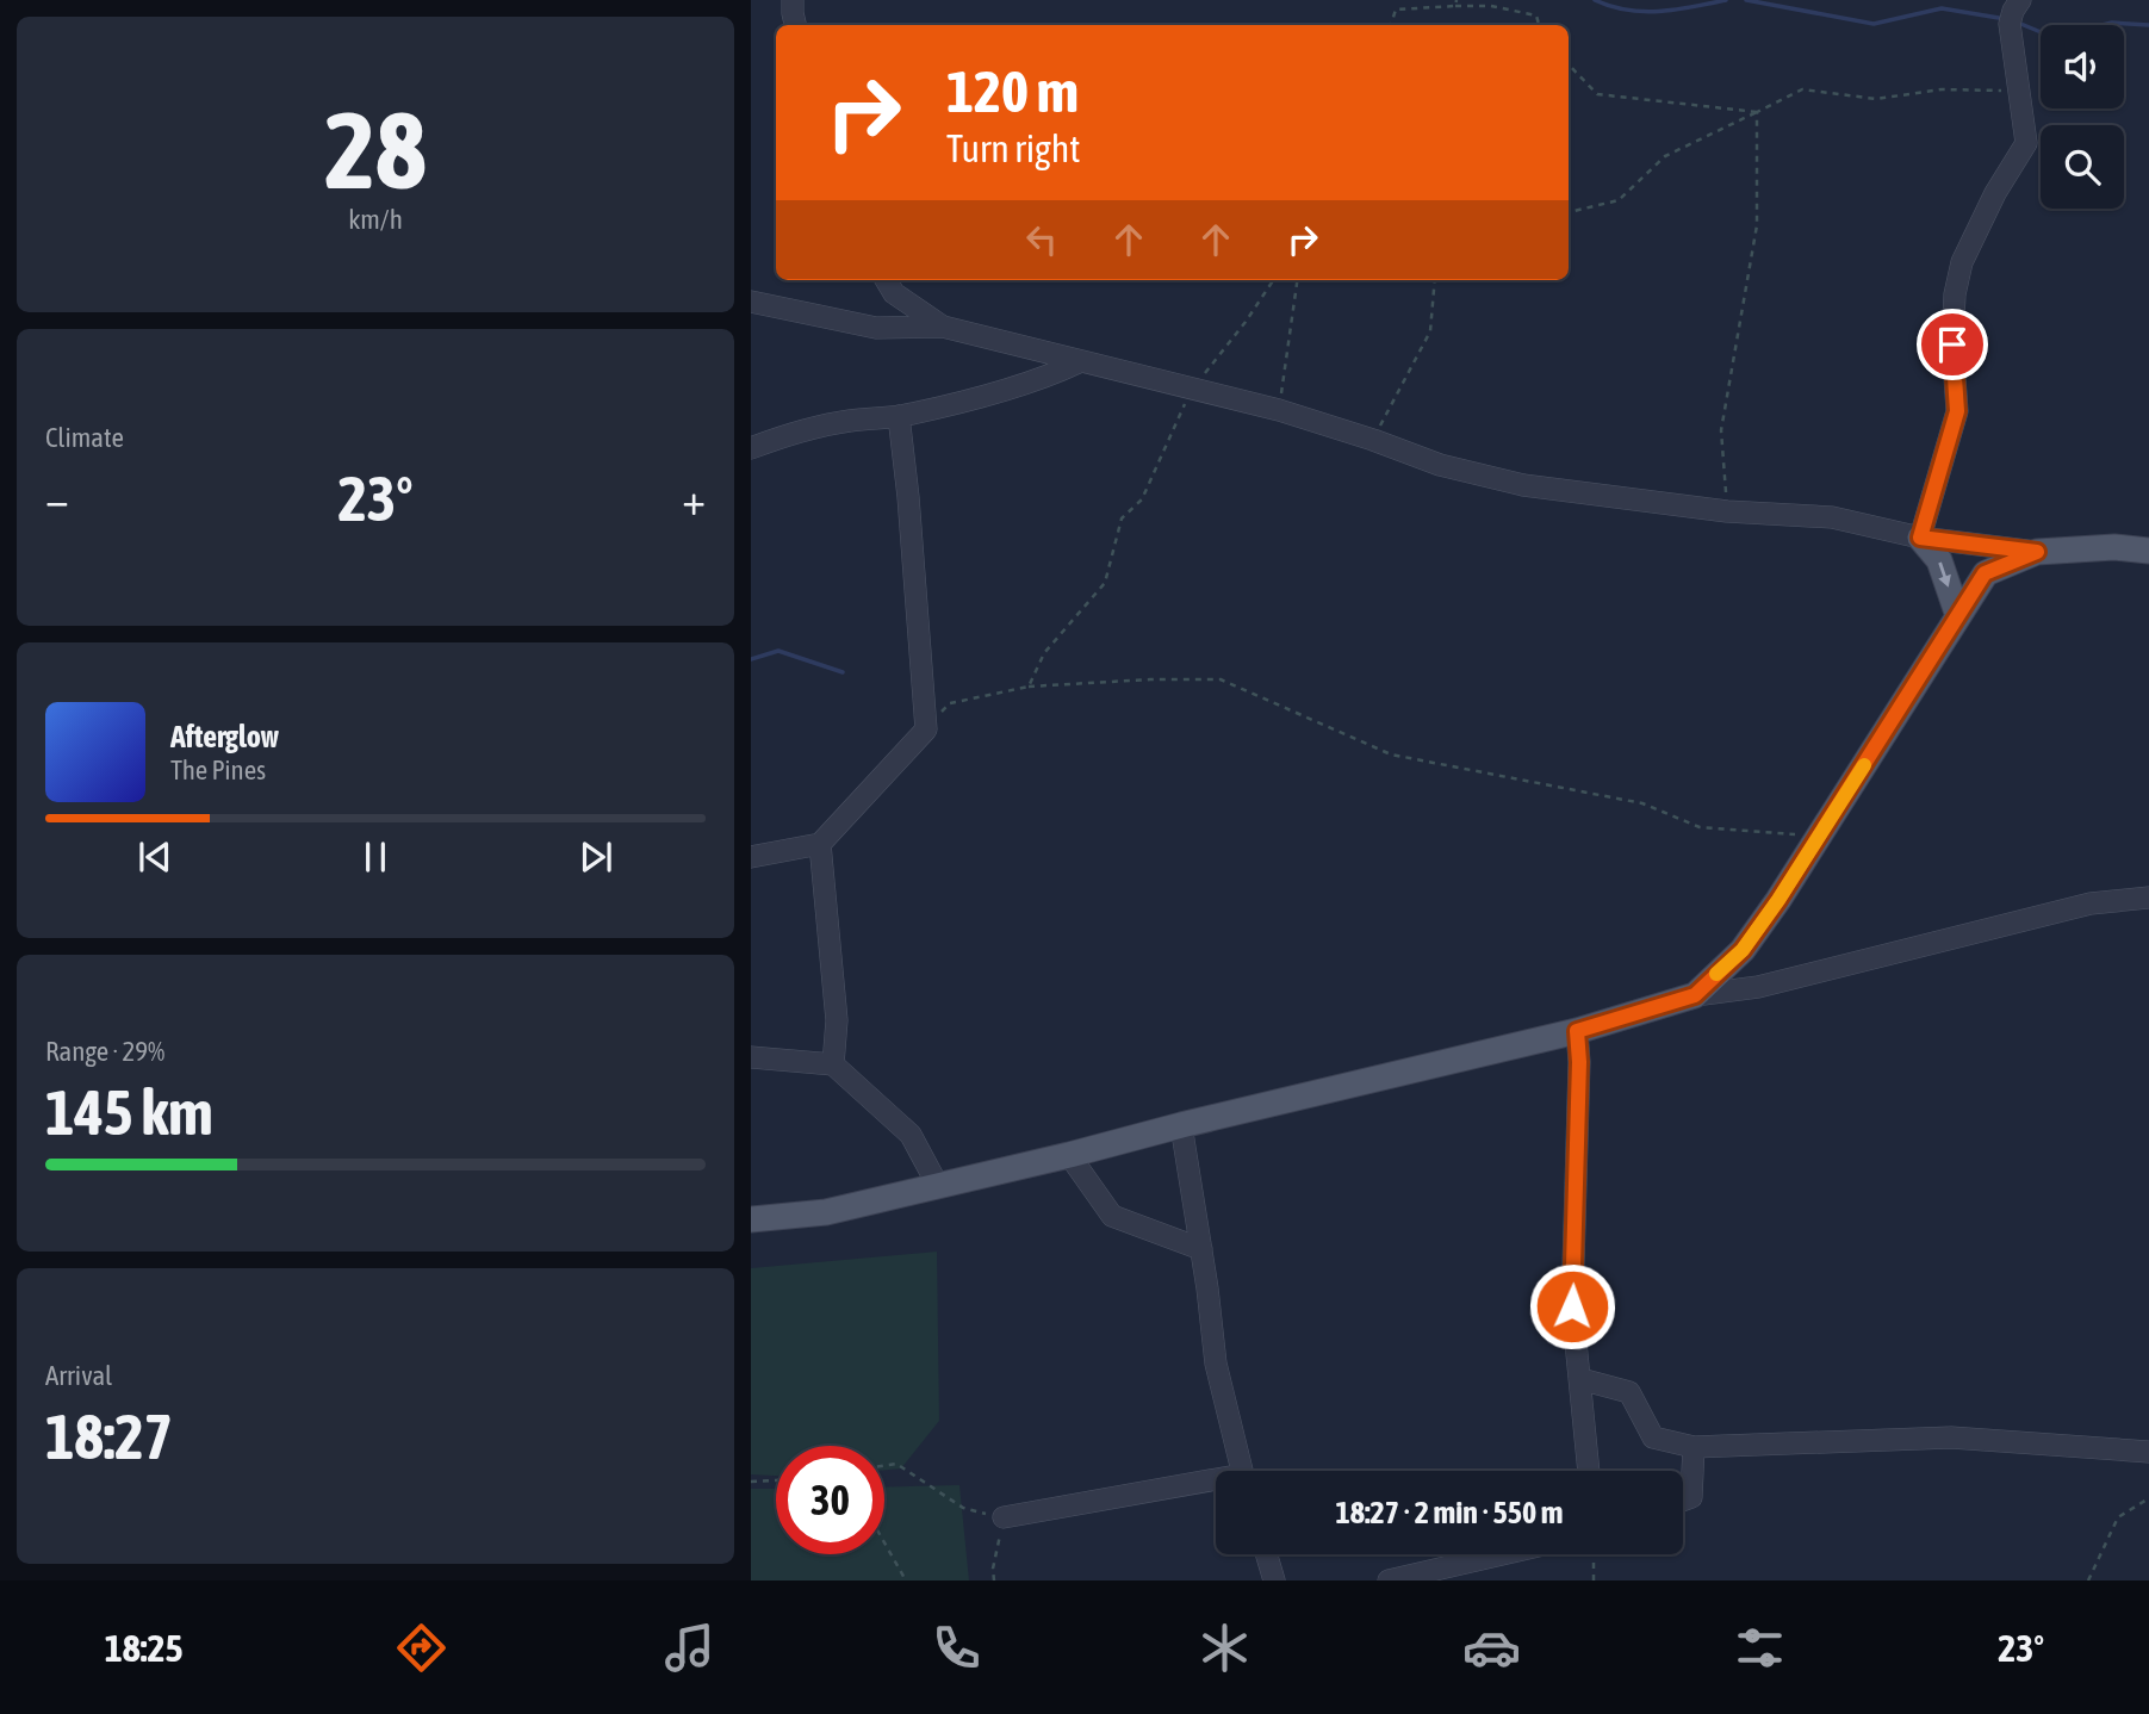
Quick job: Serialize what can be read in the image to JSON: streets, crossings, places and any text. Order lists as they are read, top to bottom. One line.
{"page":{"tile":[["28","km/h"],"Climate",["Range · 29%","145 km"],["Arrival","18:27"]],"turn":["120 m","Turn right"],"heat":["−","23°","+"],"song":["Afterglow","The Pines"],"limit":"30","trip":"18:27 · 2 min · 550 m","tabs":["18:25","23°"]}}
